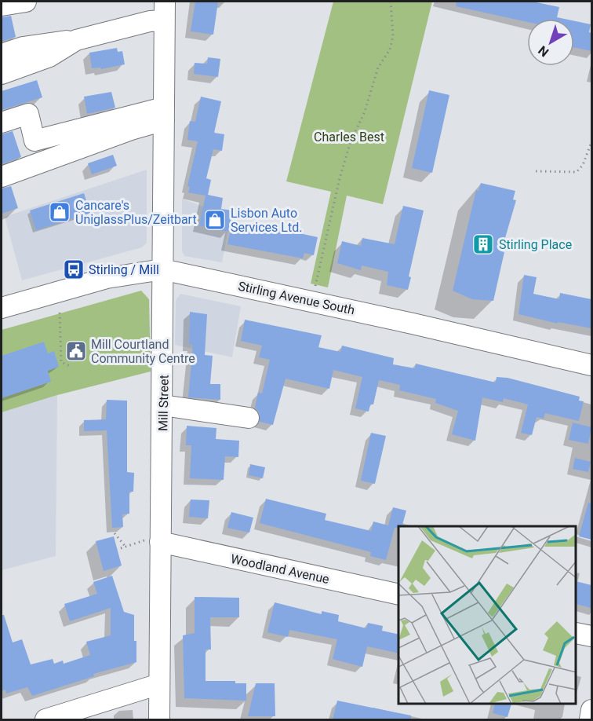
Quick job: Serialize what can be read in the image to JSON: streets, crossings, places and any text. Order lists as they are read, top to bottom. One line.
{"streets":{"street":["Stirling Avenue South","Mill Street","Woodland Avenue"]},"crossings":[["Stirling Avenue South","Mill Street"],["Mill Street","Woodland Avenue"]],"parks":["Charles Best"],"places":{"shop":["Cancare's UniglassPlus/Zeitbart","Lisbon Auto Services Ltd."],"building":["Stirling Place"],"bus stop":["Stirling / Mill"],"public building":["Mill Courtland Community Centre"]},"north":"bottom left"}
